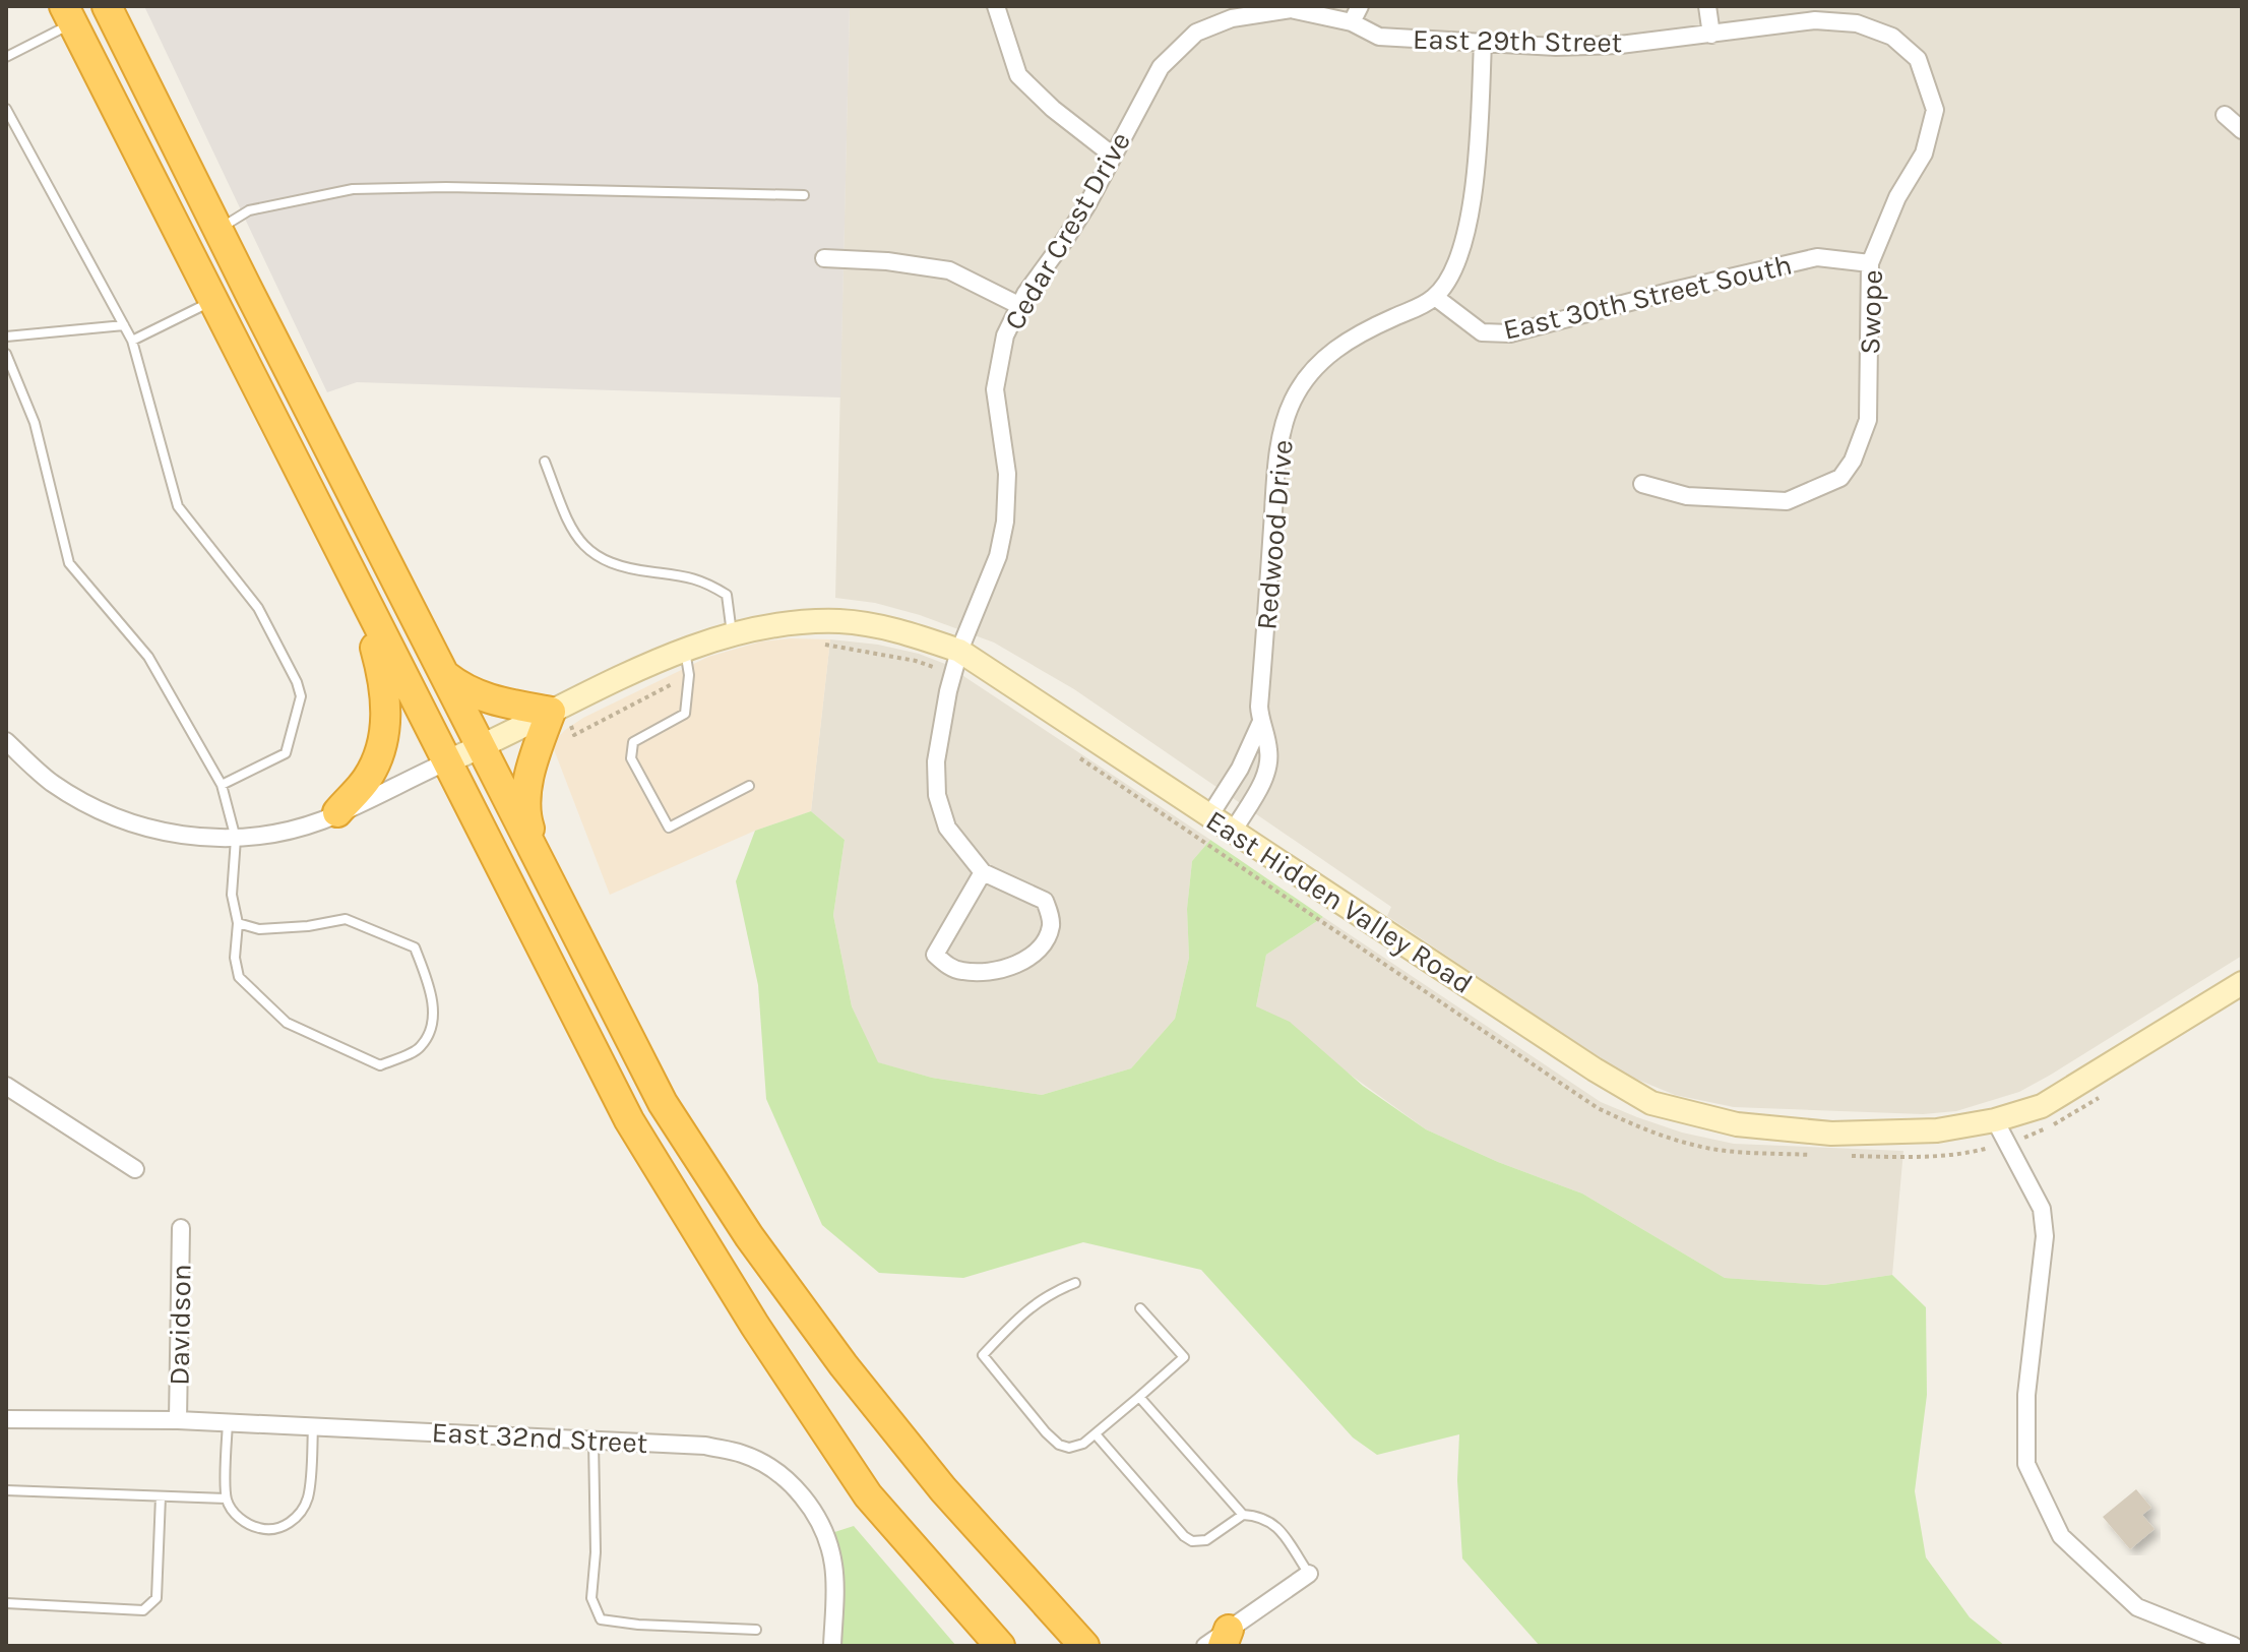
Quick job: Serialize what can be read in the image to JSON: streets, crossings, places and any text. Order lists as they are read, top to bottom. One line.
{"streets":{"main road":["East Hidden Valley Road"],"street":["East 29th Street","Cedar Crest Drive","East 30th Street South","Swope","Redwood Drive","Davidson","East 32nd Street"]},"crossings":[["East 29th Street","Cedar Crest Drive"],["East 29th Street","Swope"],["Cedar Crest Drive","East Hidden Valley Road"],["East 30th Street South","Swope"],["East 30th Street South","Redwood Drive"],["Redwood Drive","East Hidden Valley Road"],["Davidson","East 32nd Street"]]}
